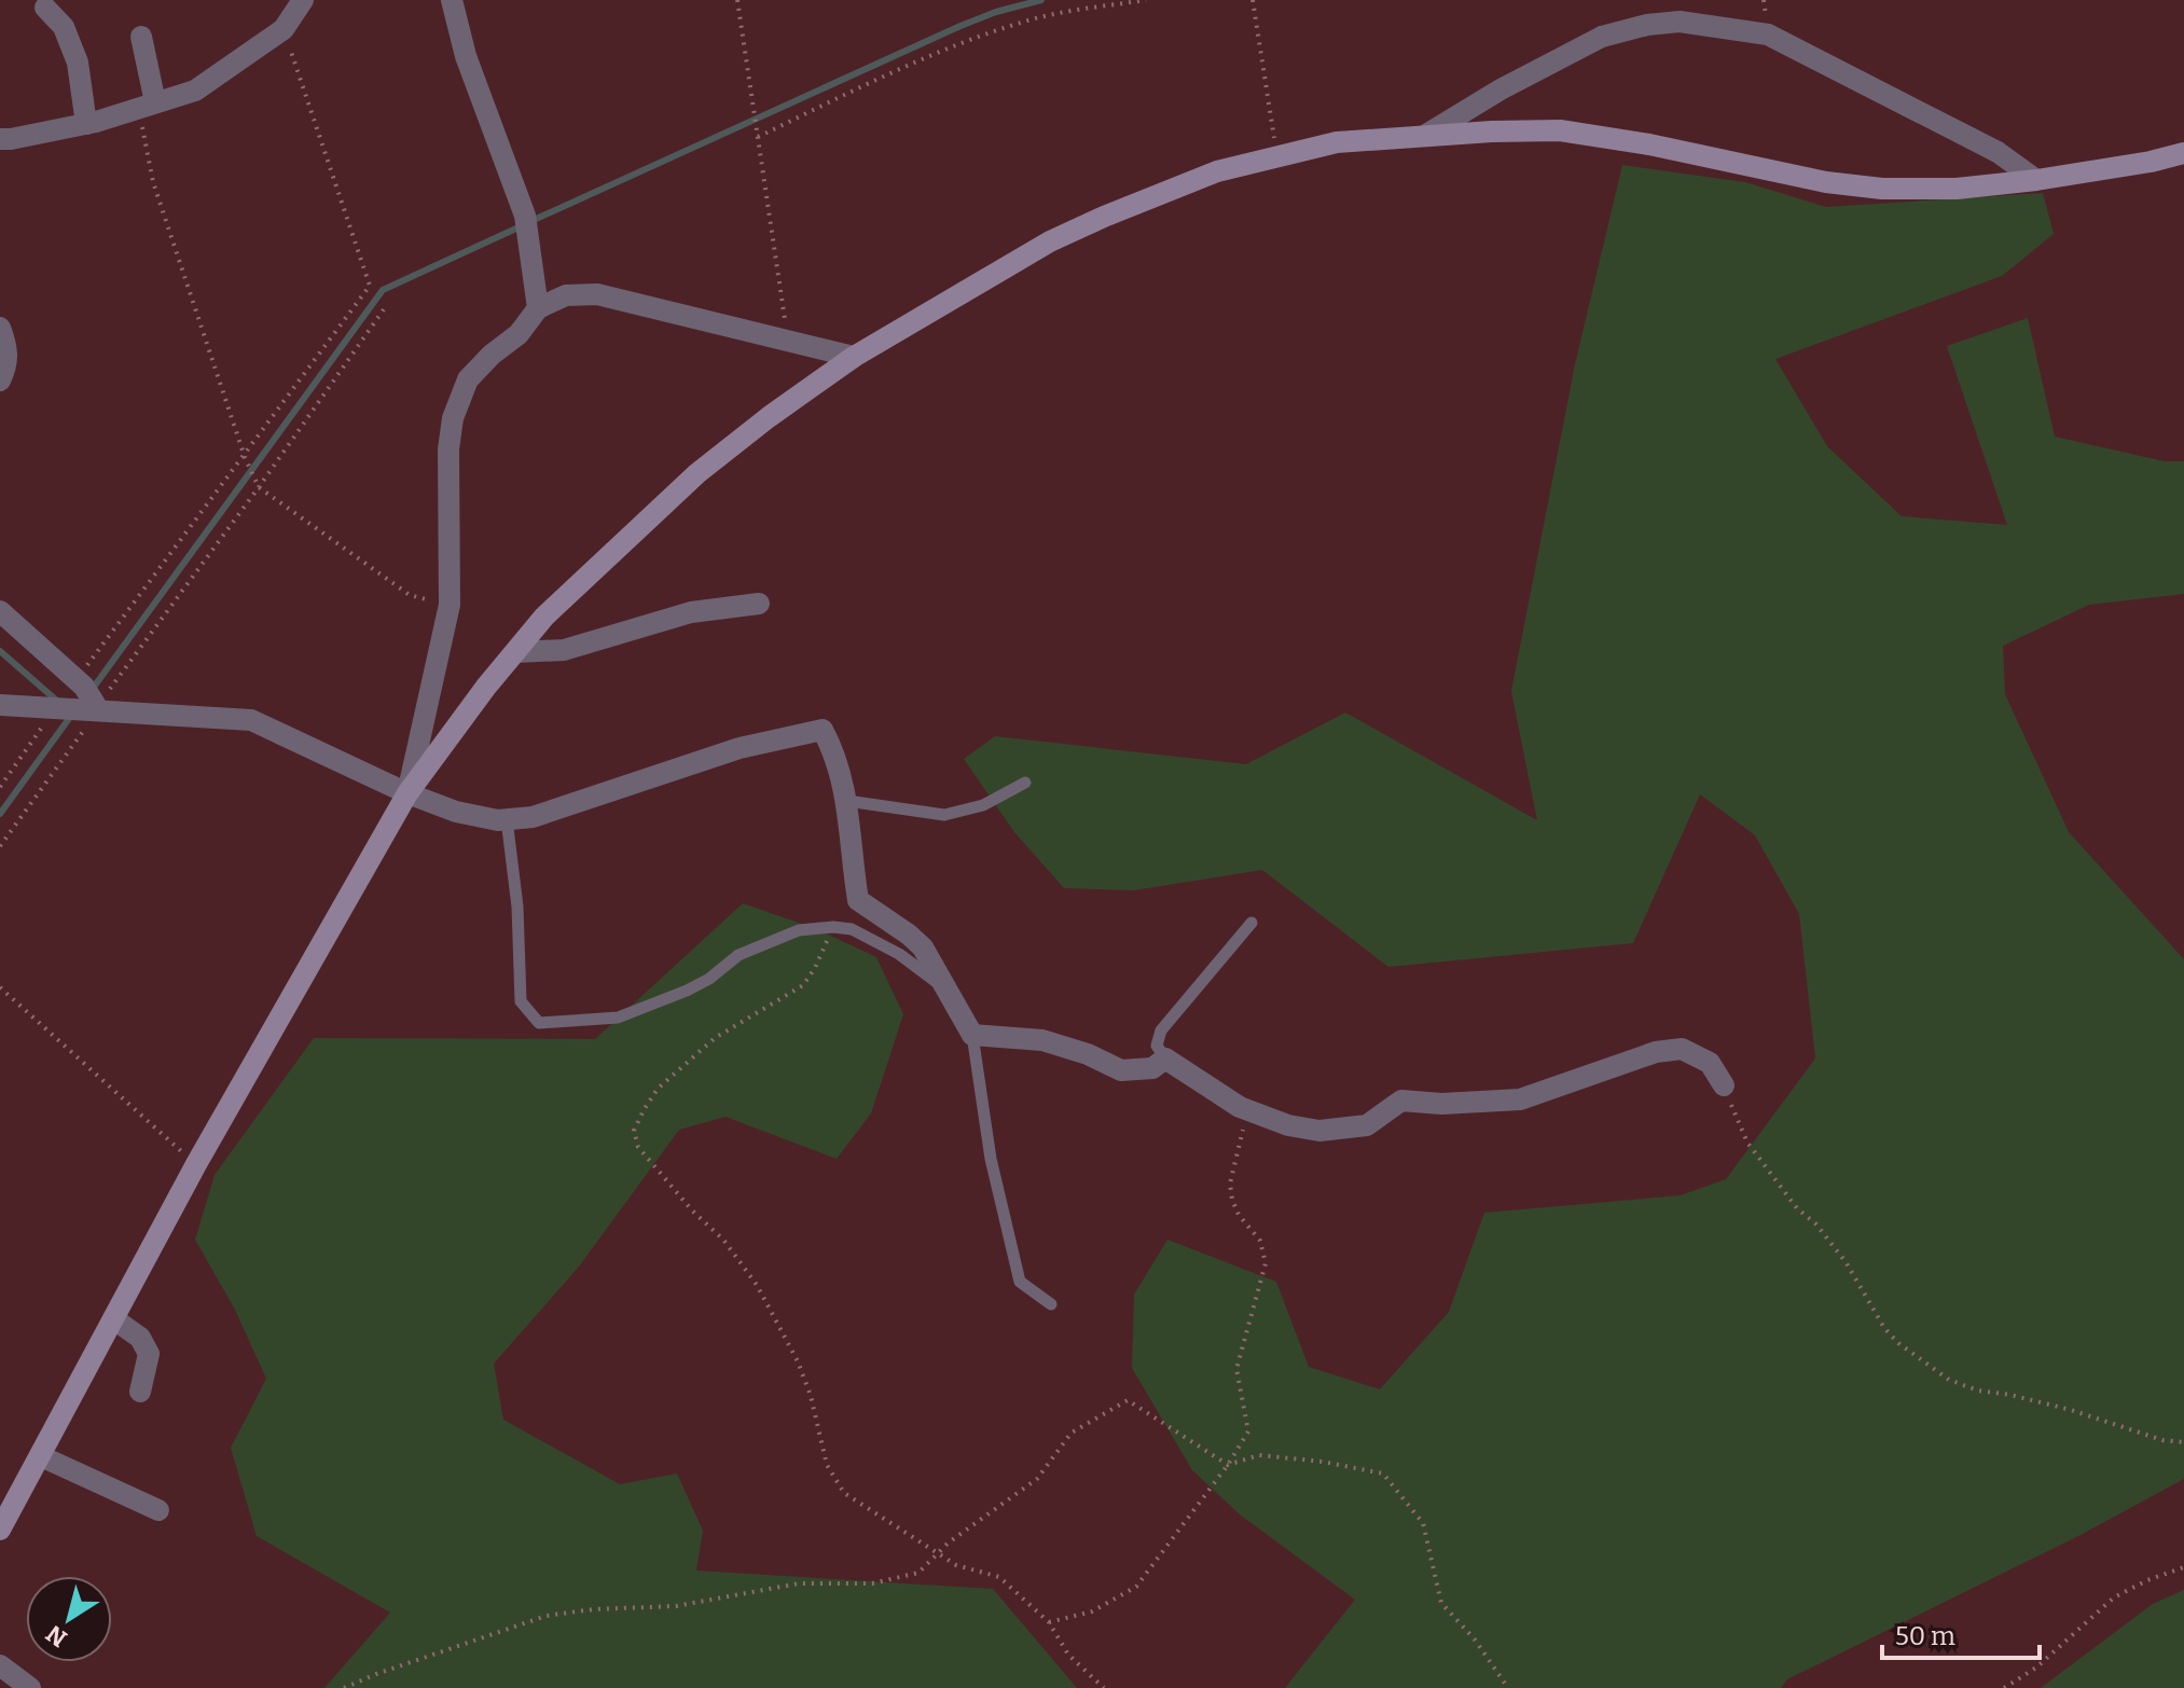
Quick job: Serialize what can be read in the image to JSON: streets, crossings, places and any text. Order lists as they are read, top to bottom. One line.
{"scale_bar":"50 m","north":"bottom left"}
